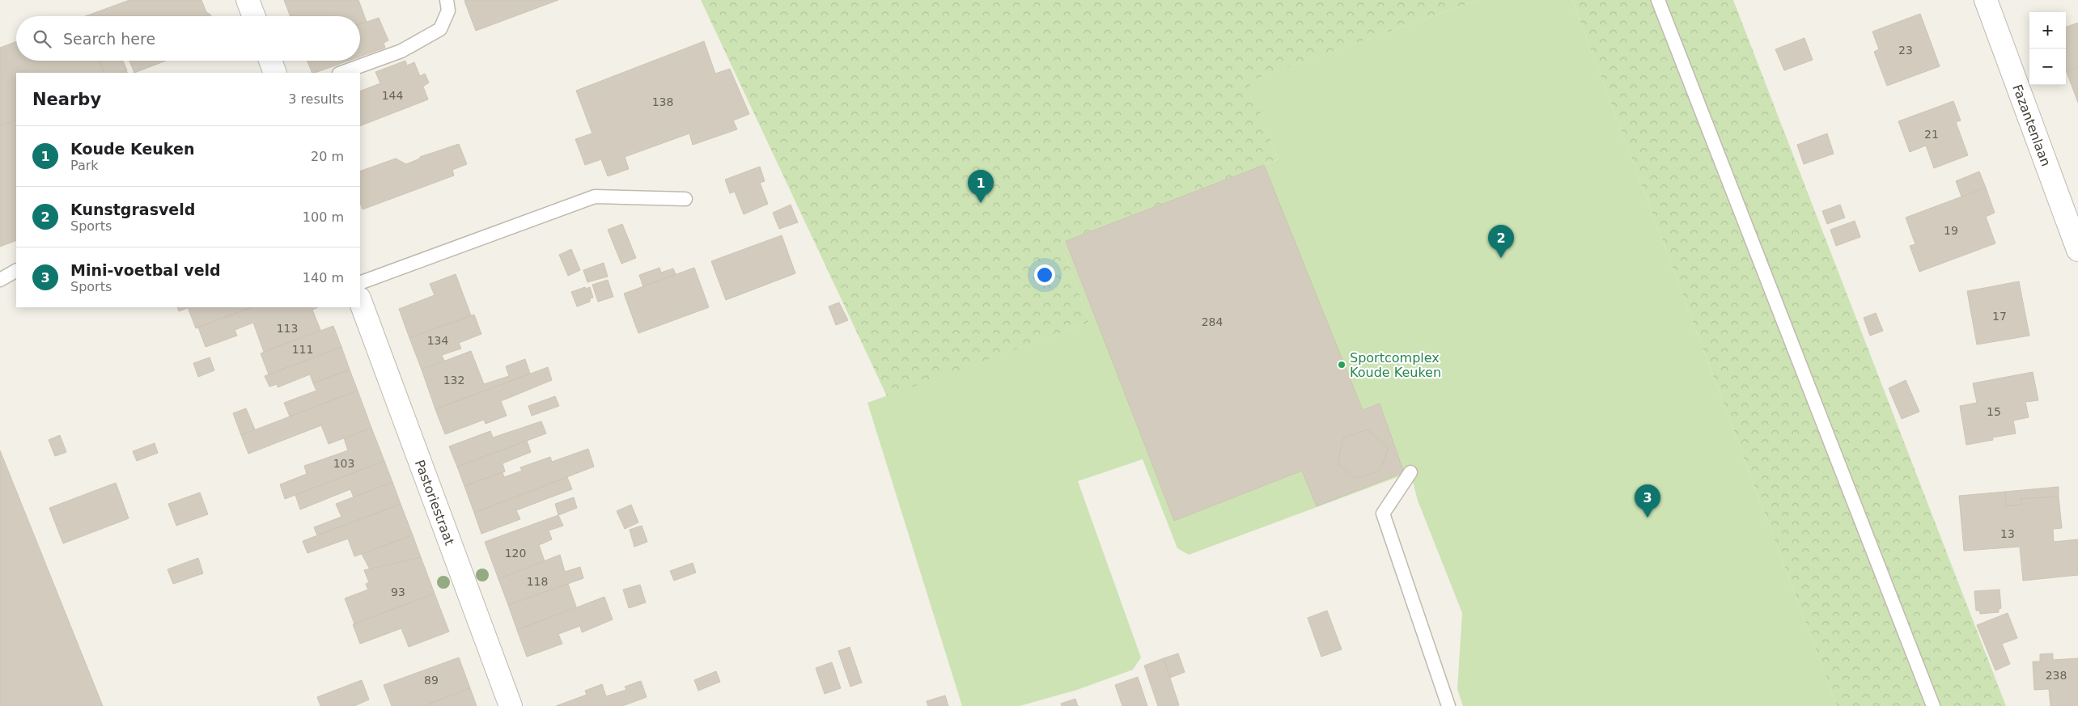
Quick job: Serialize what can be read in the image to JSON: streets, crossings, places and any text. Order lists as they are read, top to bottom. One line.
{"streets":{"street":["Fazantenlaan","Pastoriestraat"]},"places":["Sportcomplex Koude Keuken"],"house_numbers":["23","144","138","21","19","17","284","113","134","111","132","15","103","13","120","118","93","238","89"],"page":{"map_buttons":["+","−"],"search":"Search here","heading":["Nearby","3 results"],"list":[{"mark":"1","name":"Koude Keuken","note":"Park","value":"20 m"},{"mark":"2","name":"Kunstgrasveld","note":"Sports","value":"100 m"},{"mark":"3","name":"Mini-voetbal veld","note":"Sports","value":"140 m"}],"pins":["1","2","3"]}}
